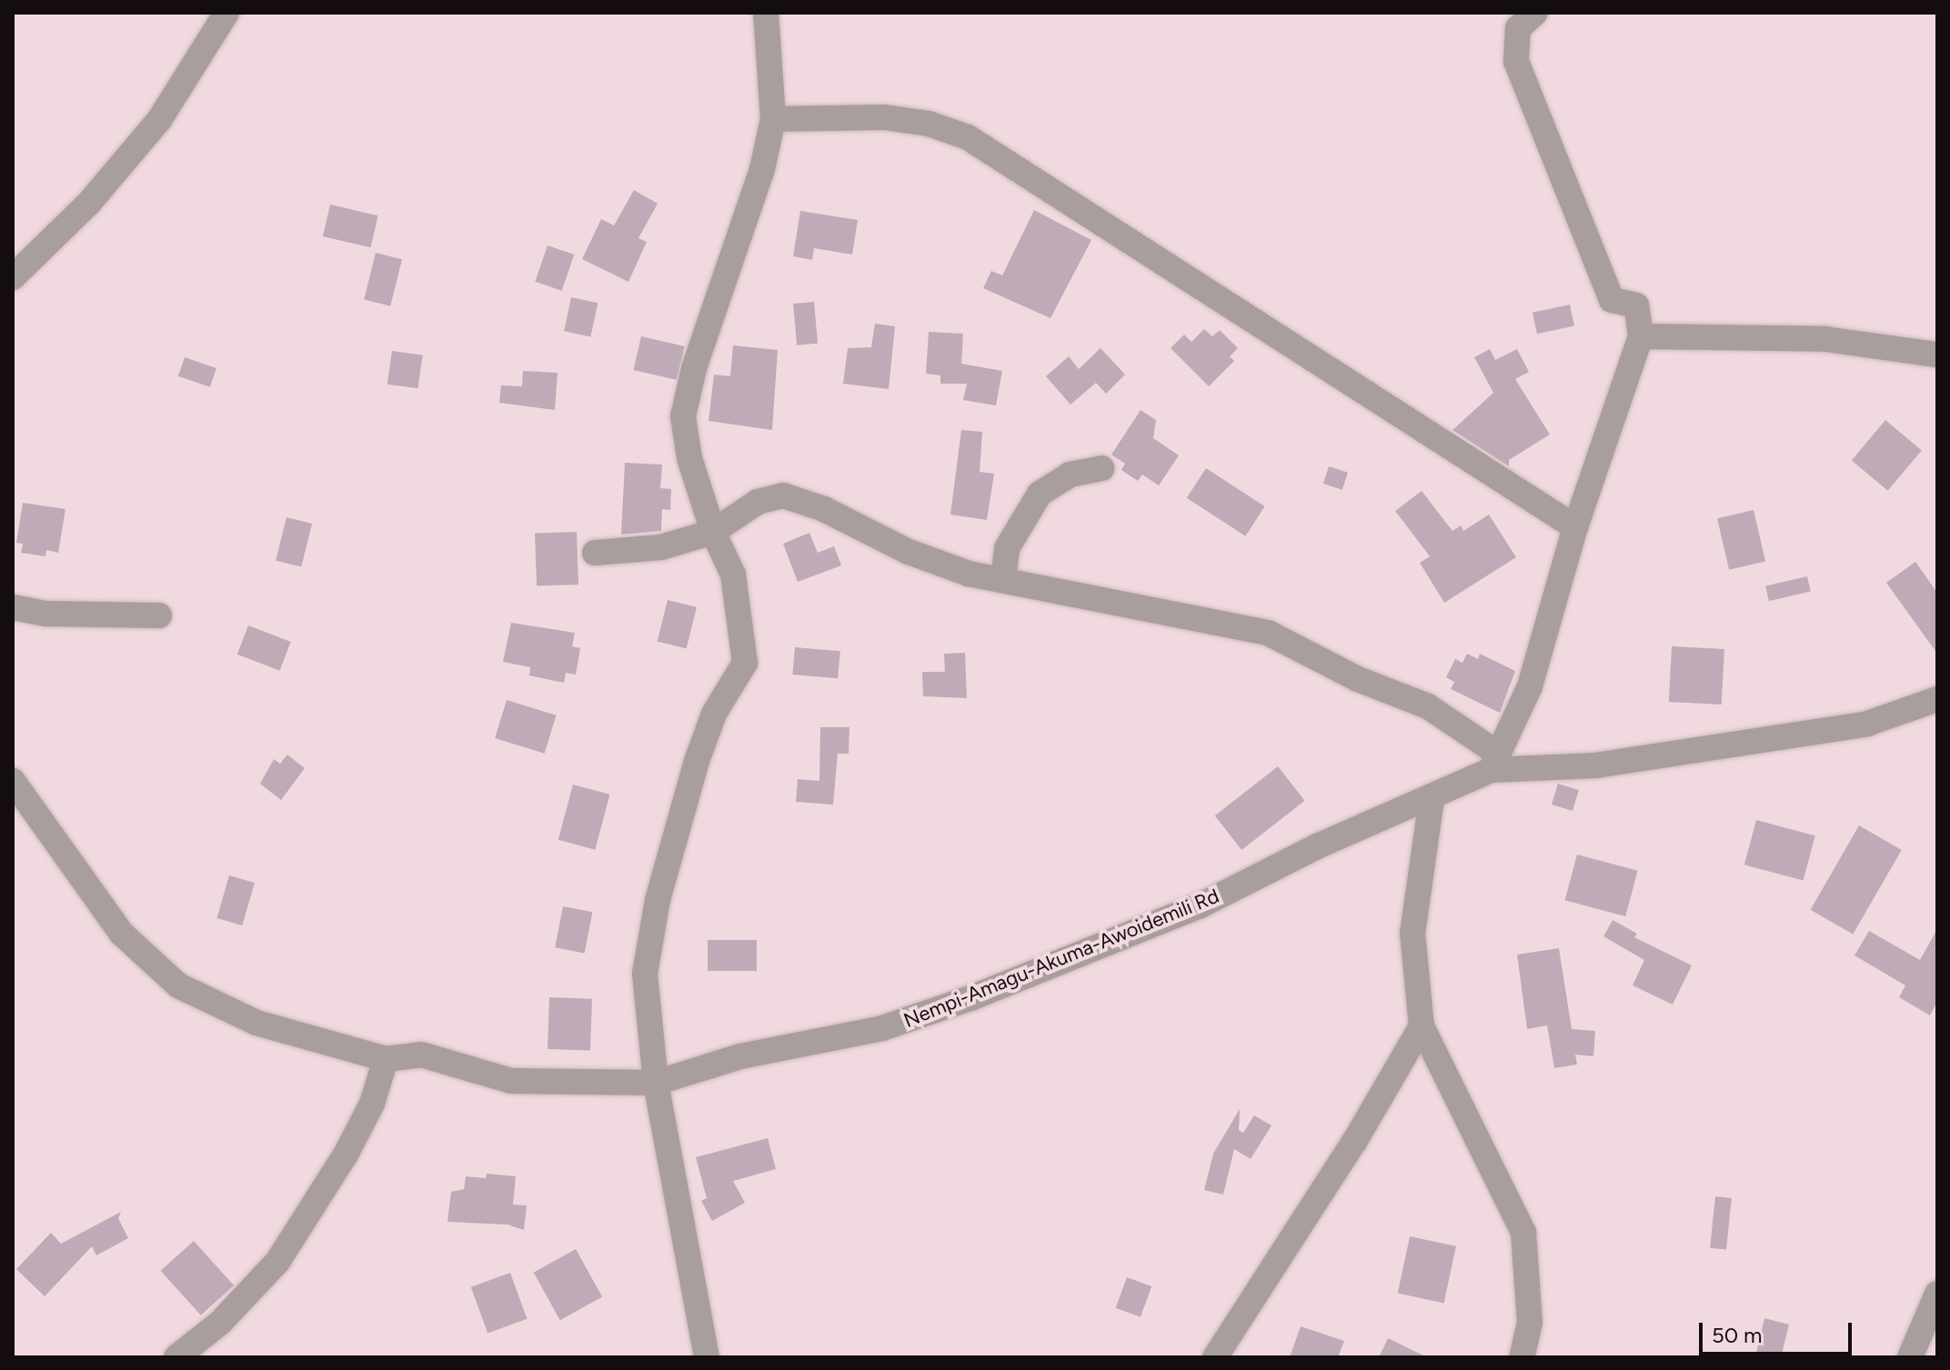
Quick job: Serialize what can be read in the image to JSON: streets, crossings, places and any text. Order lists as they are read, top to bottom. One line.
{"streets":{"street":["Nempi-Amagu-Akuma-Awoidemili Rd"]},"scale_bar":"50 m"}
